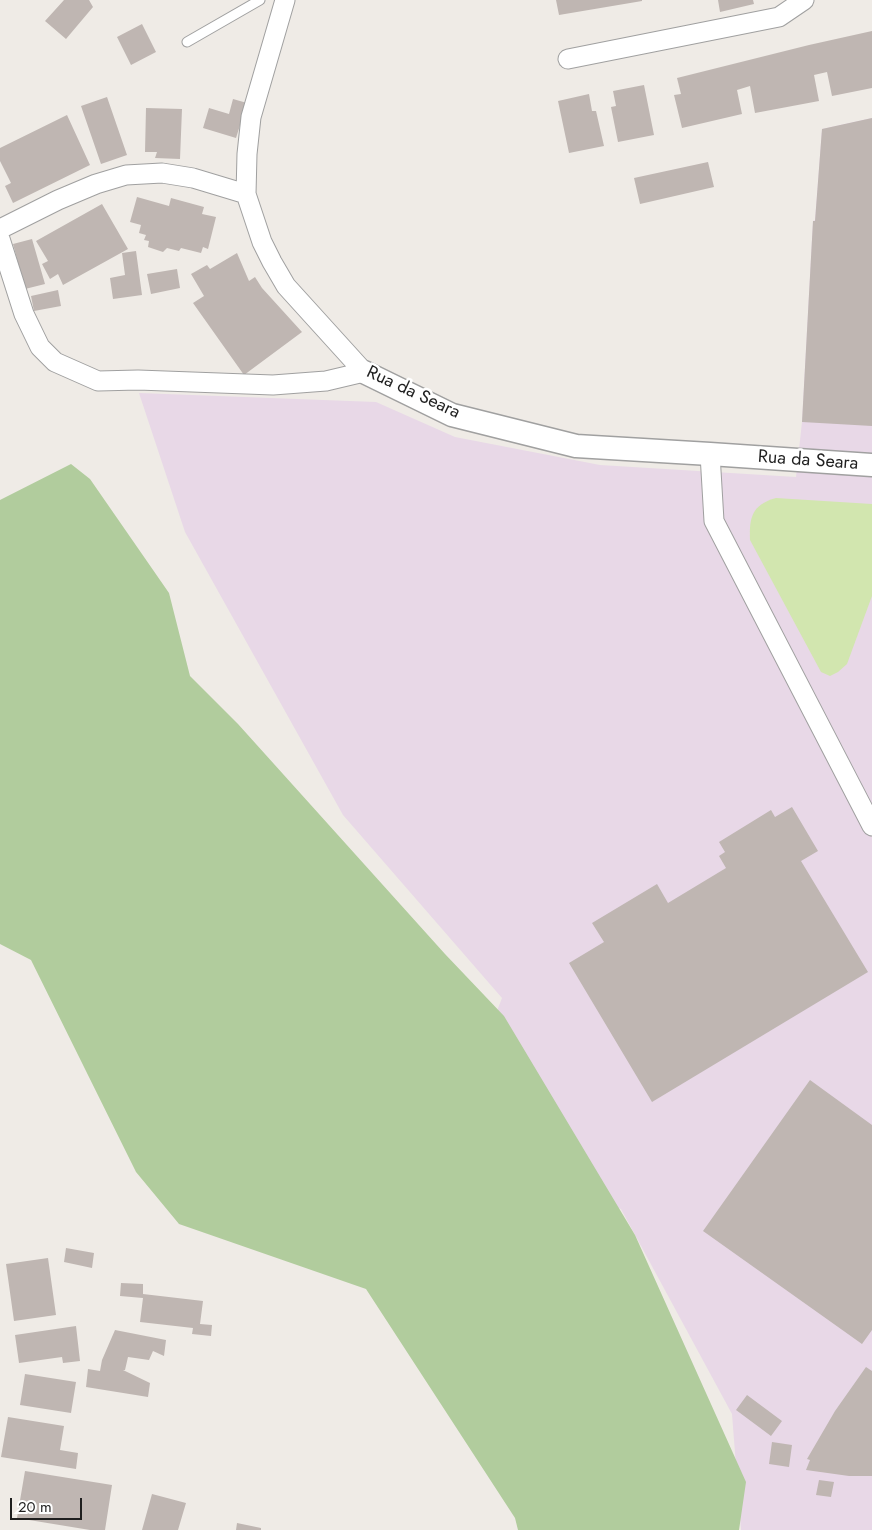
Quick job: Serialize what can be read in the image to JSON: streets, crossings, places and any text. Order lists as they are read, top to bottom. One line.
{"streets":{"street":["Rua da Seara"]},"scale_bar":"20 m"}
